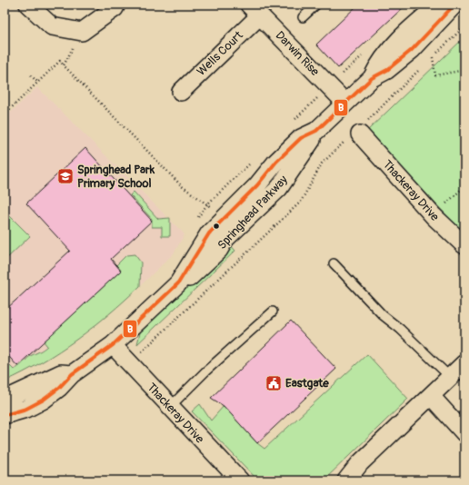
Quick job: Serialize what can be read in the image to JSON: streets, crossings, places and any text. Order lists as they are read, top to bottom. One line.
{"streets":{"street":["Wells Court","Darwin Rise","Thackeray Drive","Springhead Parkway"]},"crossings":[["Wells Court","Darwin Rise"],["Darwin Rise","Springhead Parkway"],["Thackeray Drive","Springhead Parkway"]],"places":{"school or university":["Springhead Park Primary School"],"public building":["Eastgate"]},"lines":["transit line B"]}
